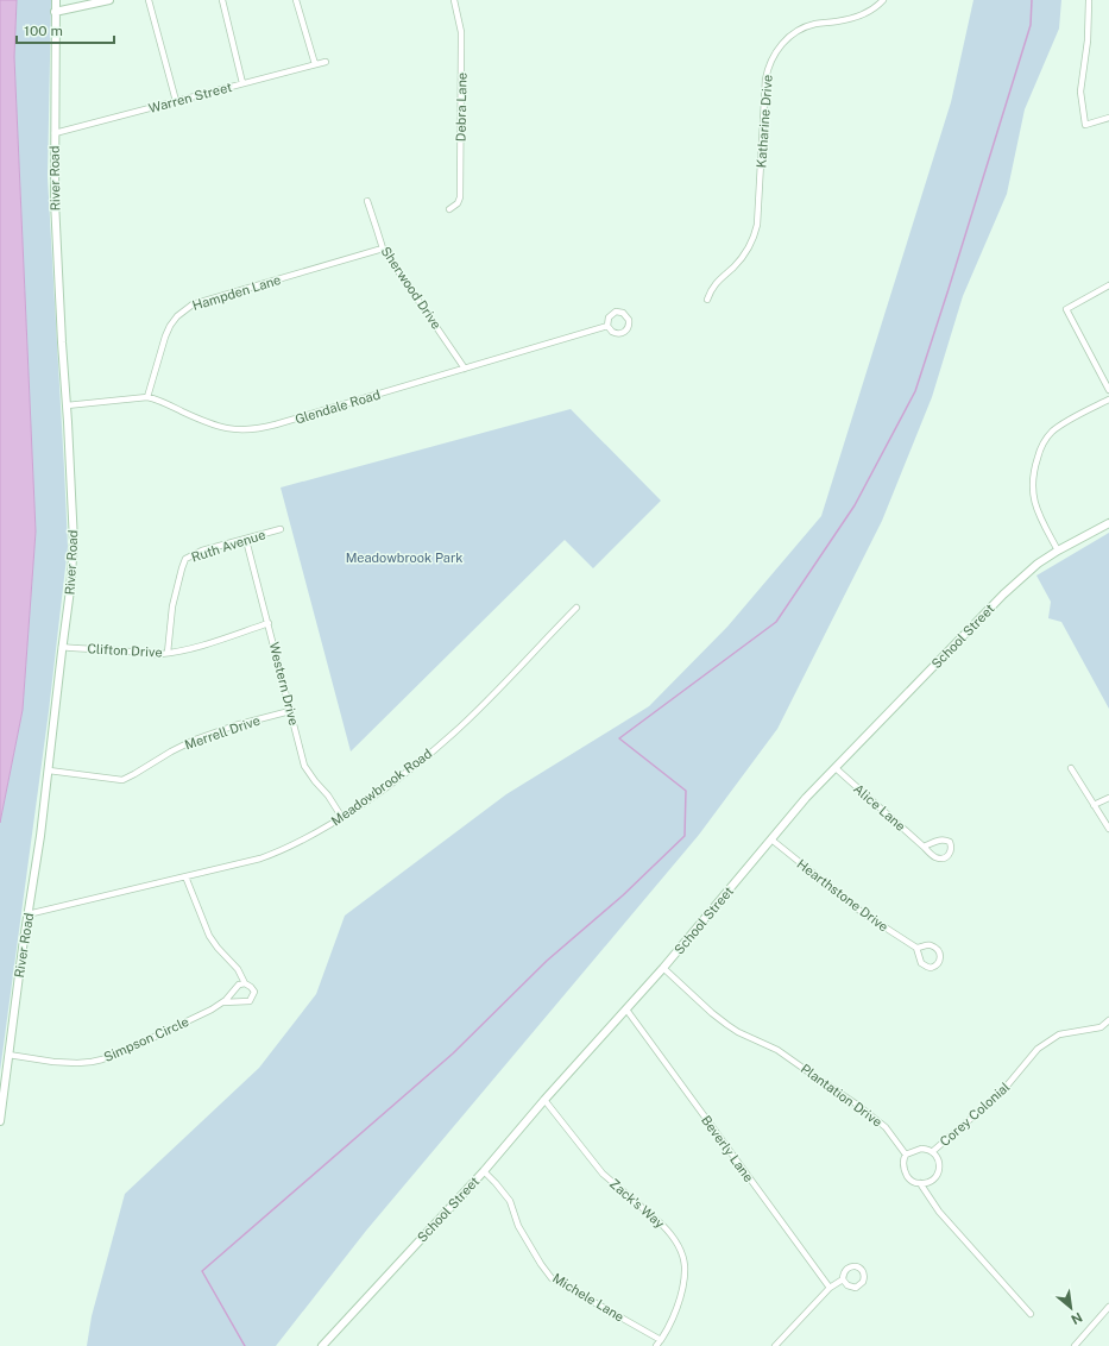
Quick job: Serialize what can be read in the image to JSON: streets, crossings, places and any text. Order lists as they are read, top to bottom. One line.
{"streets":{"street":["Warren Street","Debra Lane","Katharine Drive","River Road","Sherwood Drive","Hampden Lane","Glendale Road","Ruth Avenue","School Street","Clifton Drive","Western Drive","Merrell Drive","Meadowbrook Road","Alice Lane","Hearthstone Drive","Simpson Circle","Plantation Drive","Corey Colonial","Beverly Lane","Zack's Way","Michele Lane"]},"crossings":[["Warren Street","River Road"],["River Road","Glendale Road"],["River Road","Clifton Drive"],["River Road","Merrell Drive"],["River Road","Meadowbrook Road"],["River Road","Simpson Circle"],["Sherwood Drive","Hampden Lane"],["Sherwood Drive","Glendale Road"],["Hampden Lane","Glendale Road"],["Ruth Avenue","Clifton Drive"],["Ruth Avenue","Western Drive"],["School Street","Alice Lane"],["School Street","Hearthstone Drive"],["School Street","Plantation Drive"],["School Street","Beverly Lane"],["School Street","Zack's Way"],["School Street","Michele Lane"],["Clifton Drive","Western Drive"],["Western Drive","Merrell Drive"],["Western Drive","Meadowbrook Road"],["Meadowbrook Road","Simpson Circle"],["Plantation Drive","Corey Colonial"],["Zack's Way","Michele Lane"]],"parks":["Meadowbrook Park"],"scale_bar":"100 m","north":"bottom right"}
